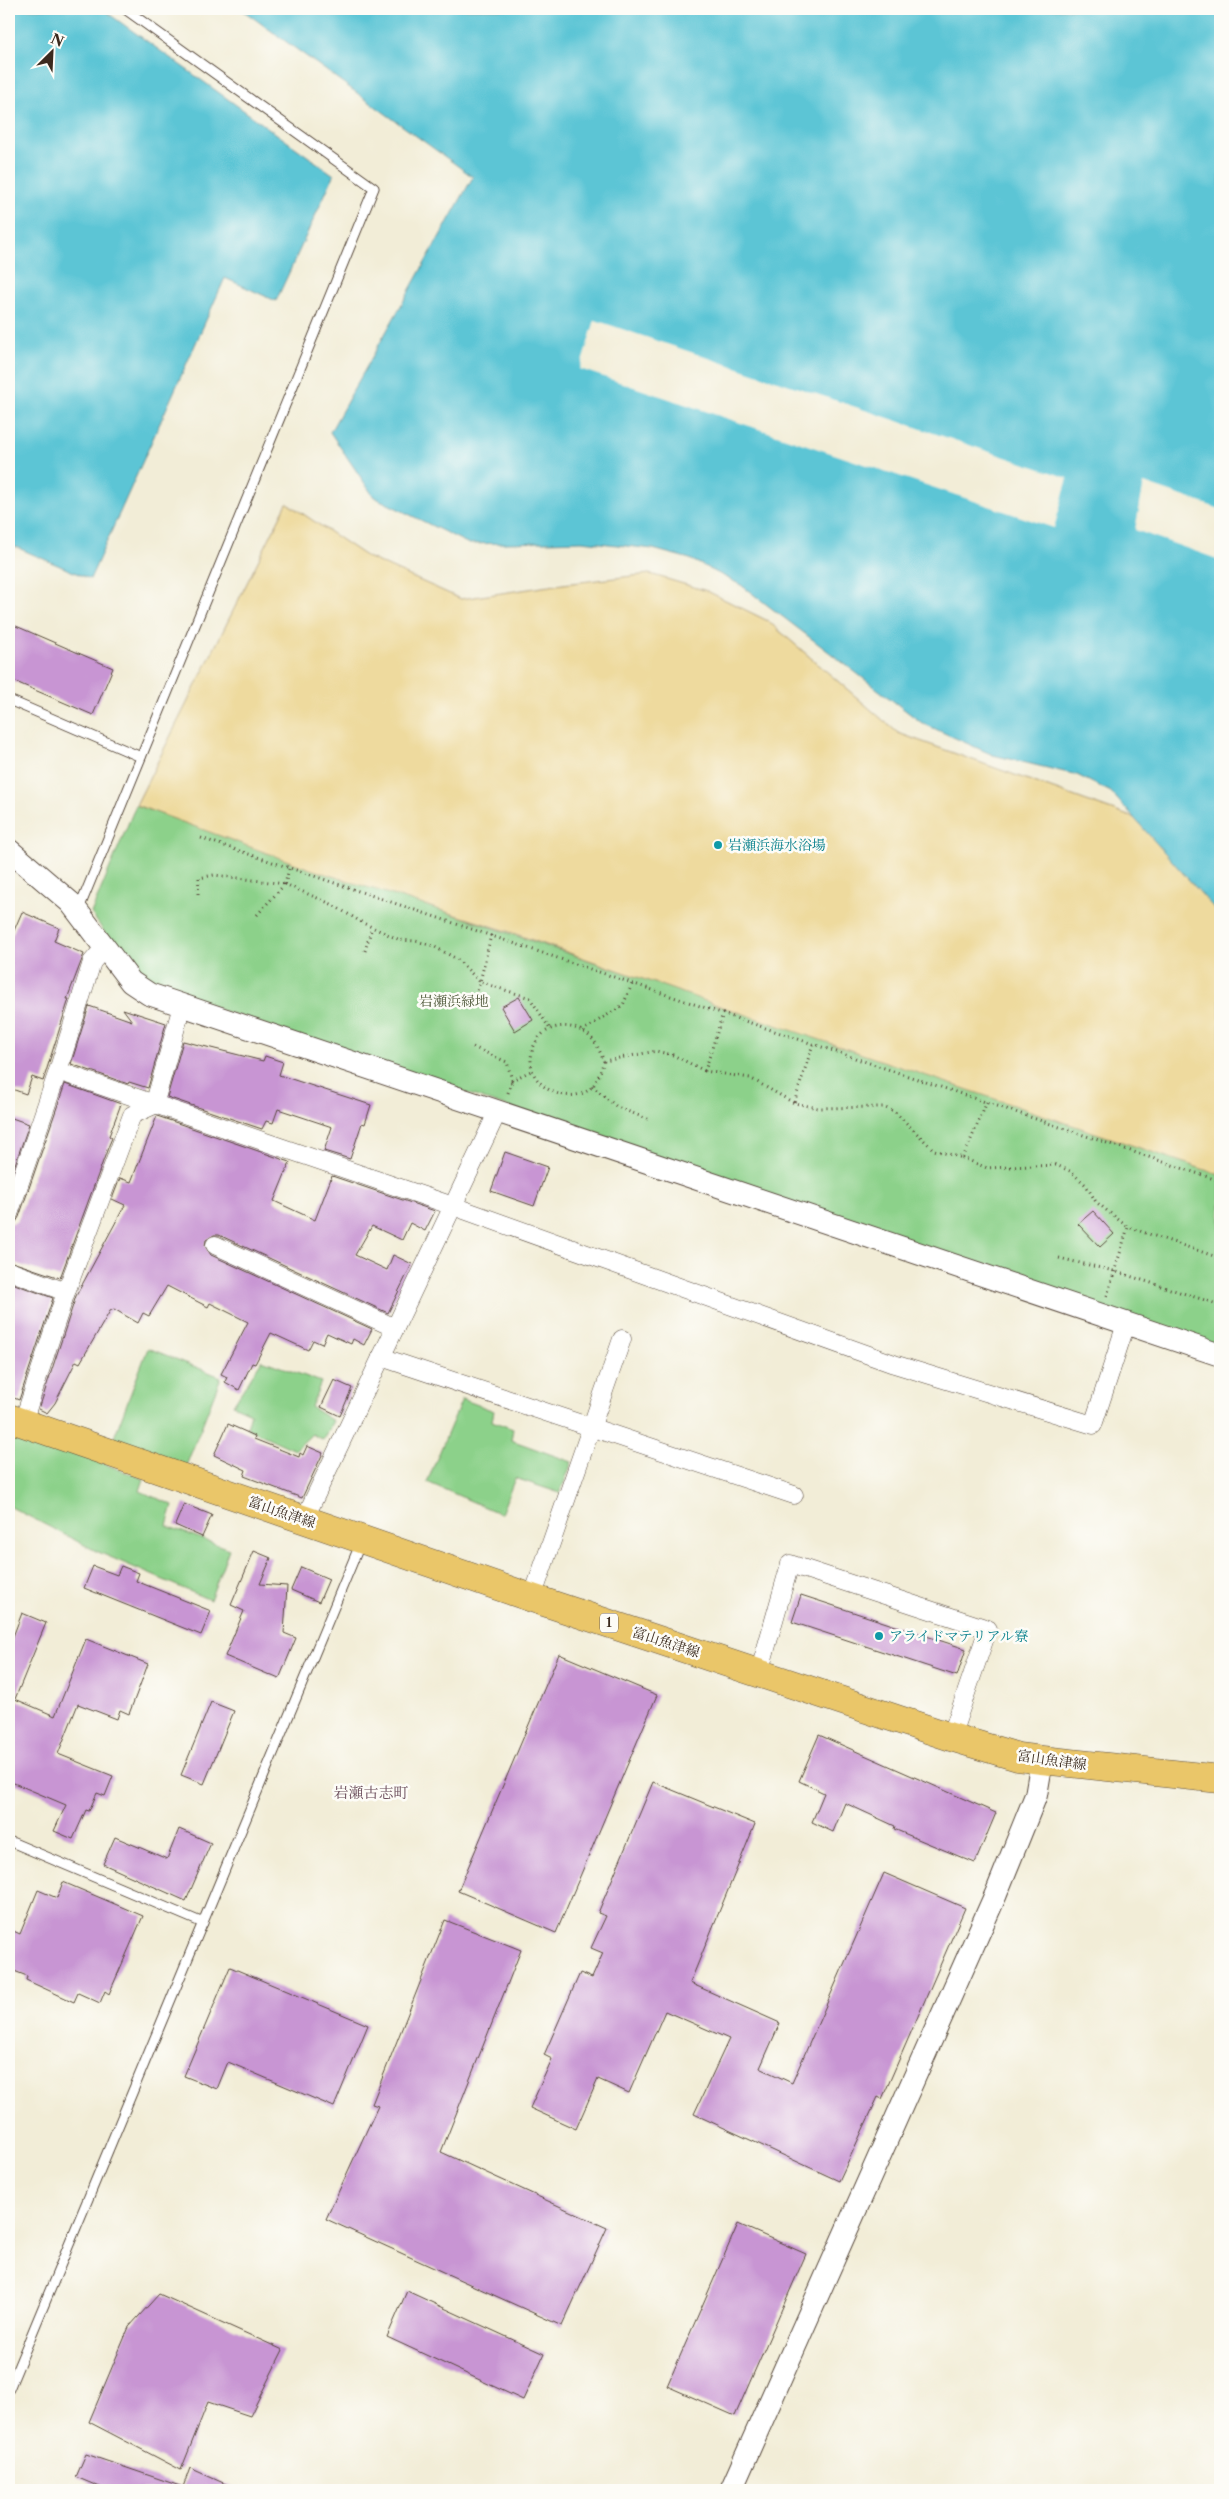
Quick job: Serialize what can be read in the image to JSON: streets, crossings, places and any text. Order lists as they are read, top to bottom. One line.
{"streets":{"main road":["富山魚津線","1"]},"districts":["岩瀬古志町"],"parks":["岩瀬浜緑地"],"places":["岩瀬浜海水浴場","アライドマテリアル寮"],"north":"top right"}
